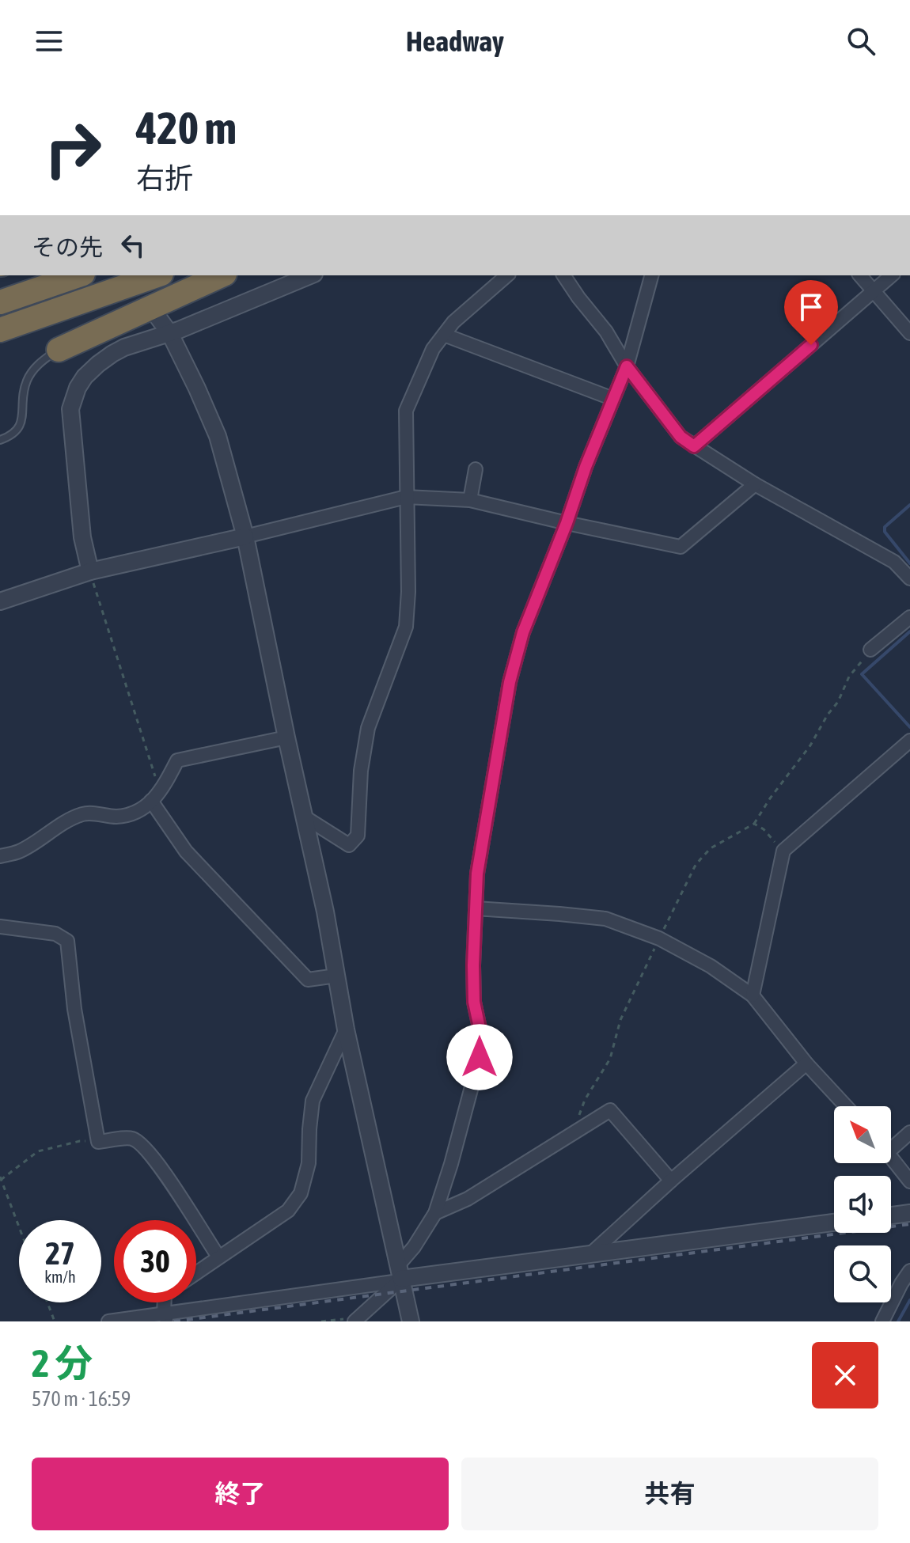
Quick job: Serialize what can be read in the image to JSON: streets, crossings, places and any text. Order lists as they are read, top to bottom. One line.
{"north":"top left","page":{"header":"Headway","turn":["420 m","右折"],"then":"その先","speed":"27 km/h","limit":"30","heading":["2 分","570 m · 16:59"],"buttons":["終了","共有"]}}
